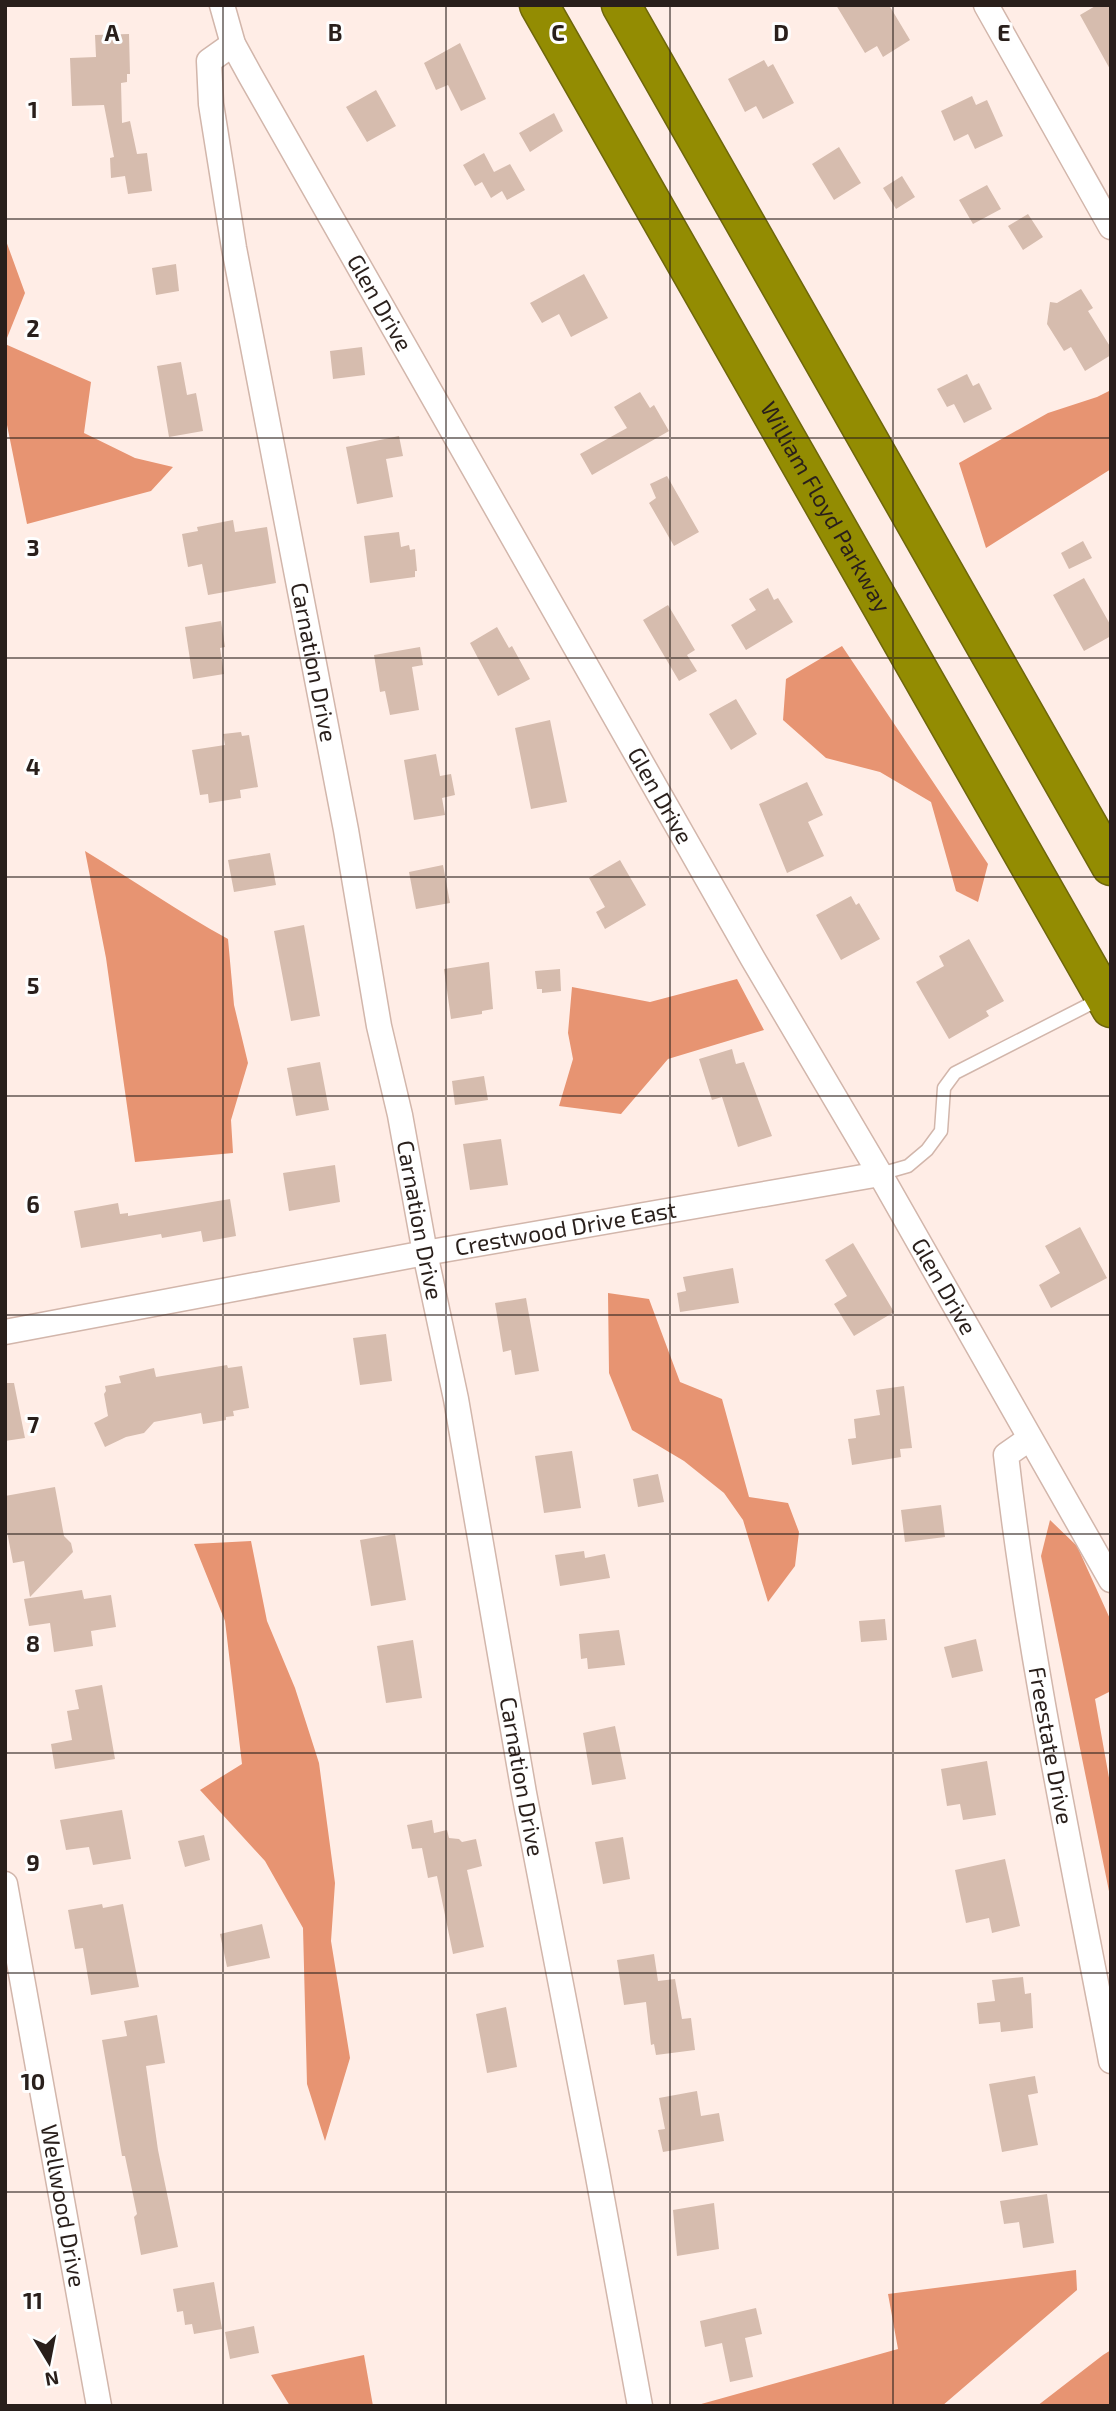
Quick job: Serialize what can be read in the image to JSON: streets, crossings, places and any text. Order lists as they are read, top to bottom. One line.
{"streets":{"highway":["William Floyd Parkway"],"street":["Glen Drive","Carnation Drive","Crestwood Drive East","Freestate Drive","Wellwood Drive"]},"crossings":[["Glen Drive","Carnation Drive"],["Glen Drive","Crestwood Drive East"],["Glen Drive","Freestate Drive"],["Carnation Drive","Crestwood Drive East"]],"north":"bottom","grid":{"columns":["A","B","C","D","E"],"rows":["1","2","3","4","5","6","7","8","9","10","11"]}}
